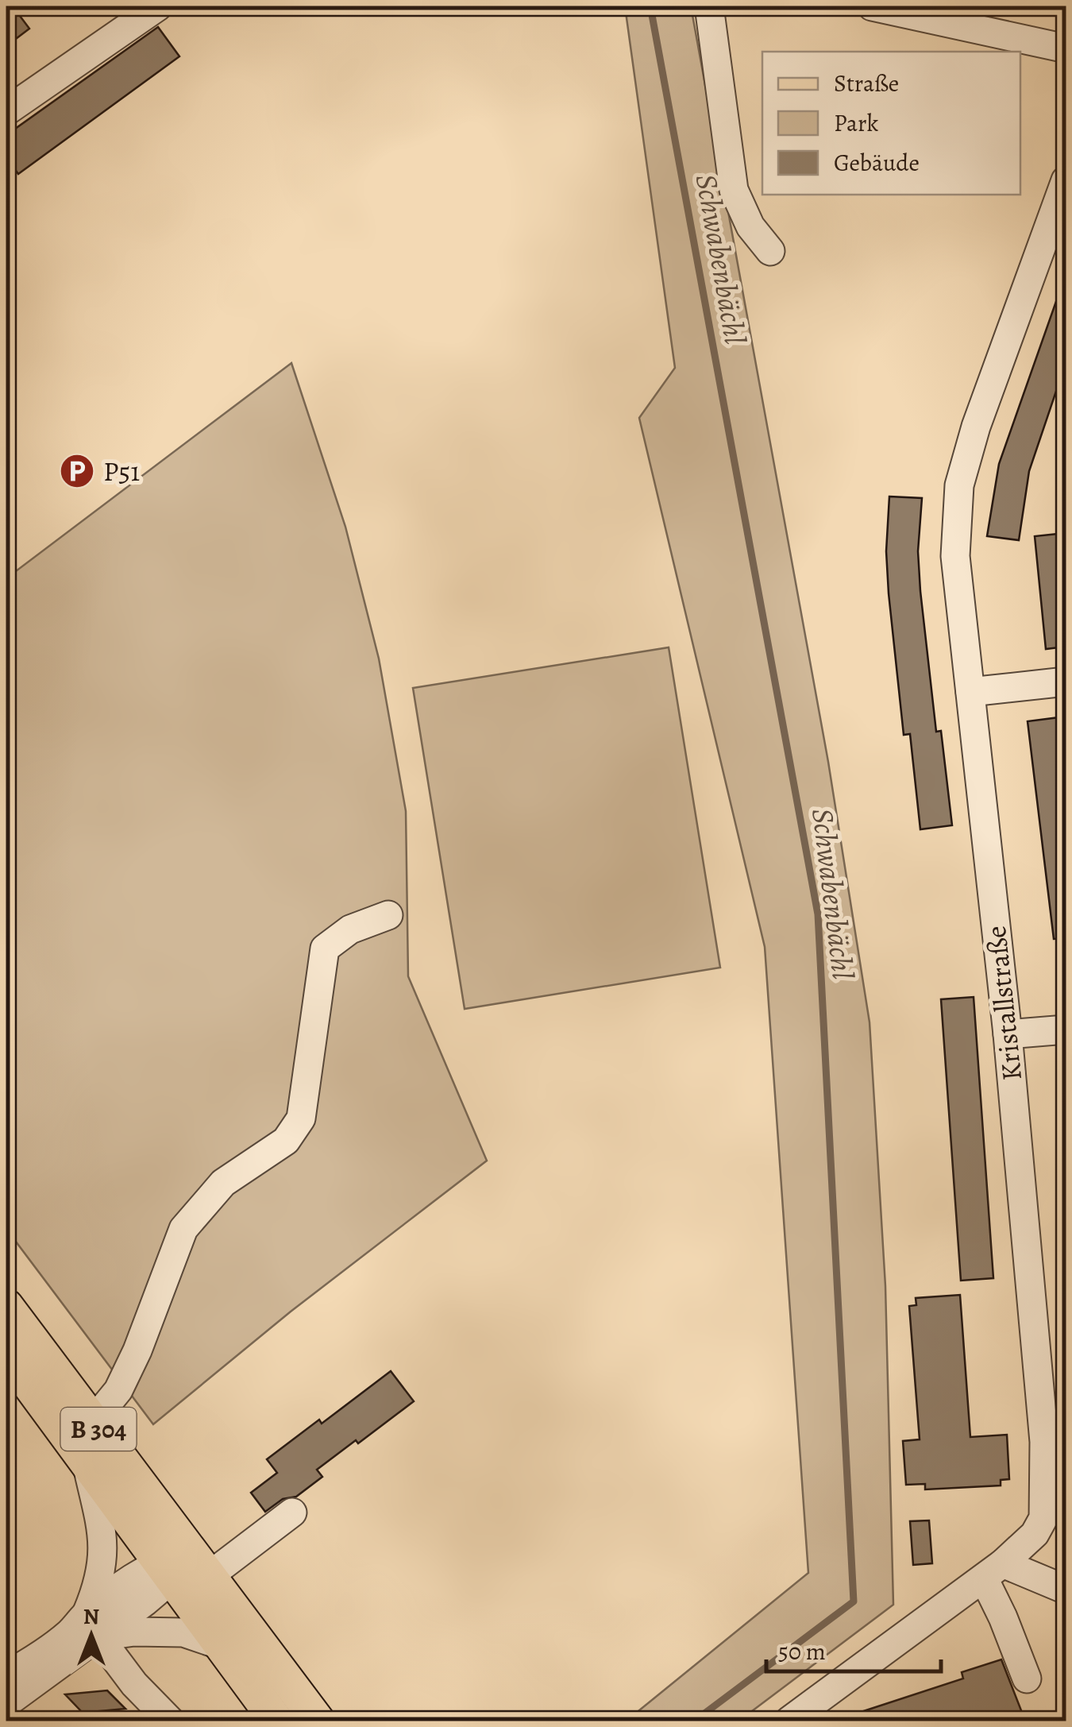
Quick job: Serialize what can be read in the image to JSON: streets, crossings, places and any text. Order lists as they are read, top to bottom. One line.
{"streets":{"main road":["B 304"],"street":["Kristallstraße"]},"water":["Schwabenbächl"],"places":{"parking":["P51"]},"legend":["Straße","Park","Gebäude"],"scale_bar":"50 m","north":"top"}
